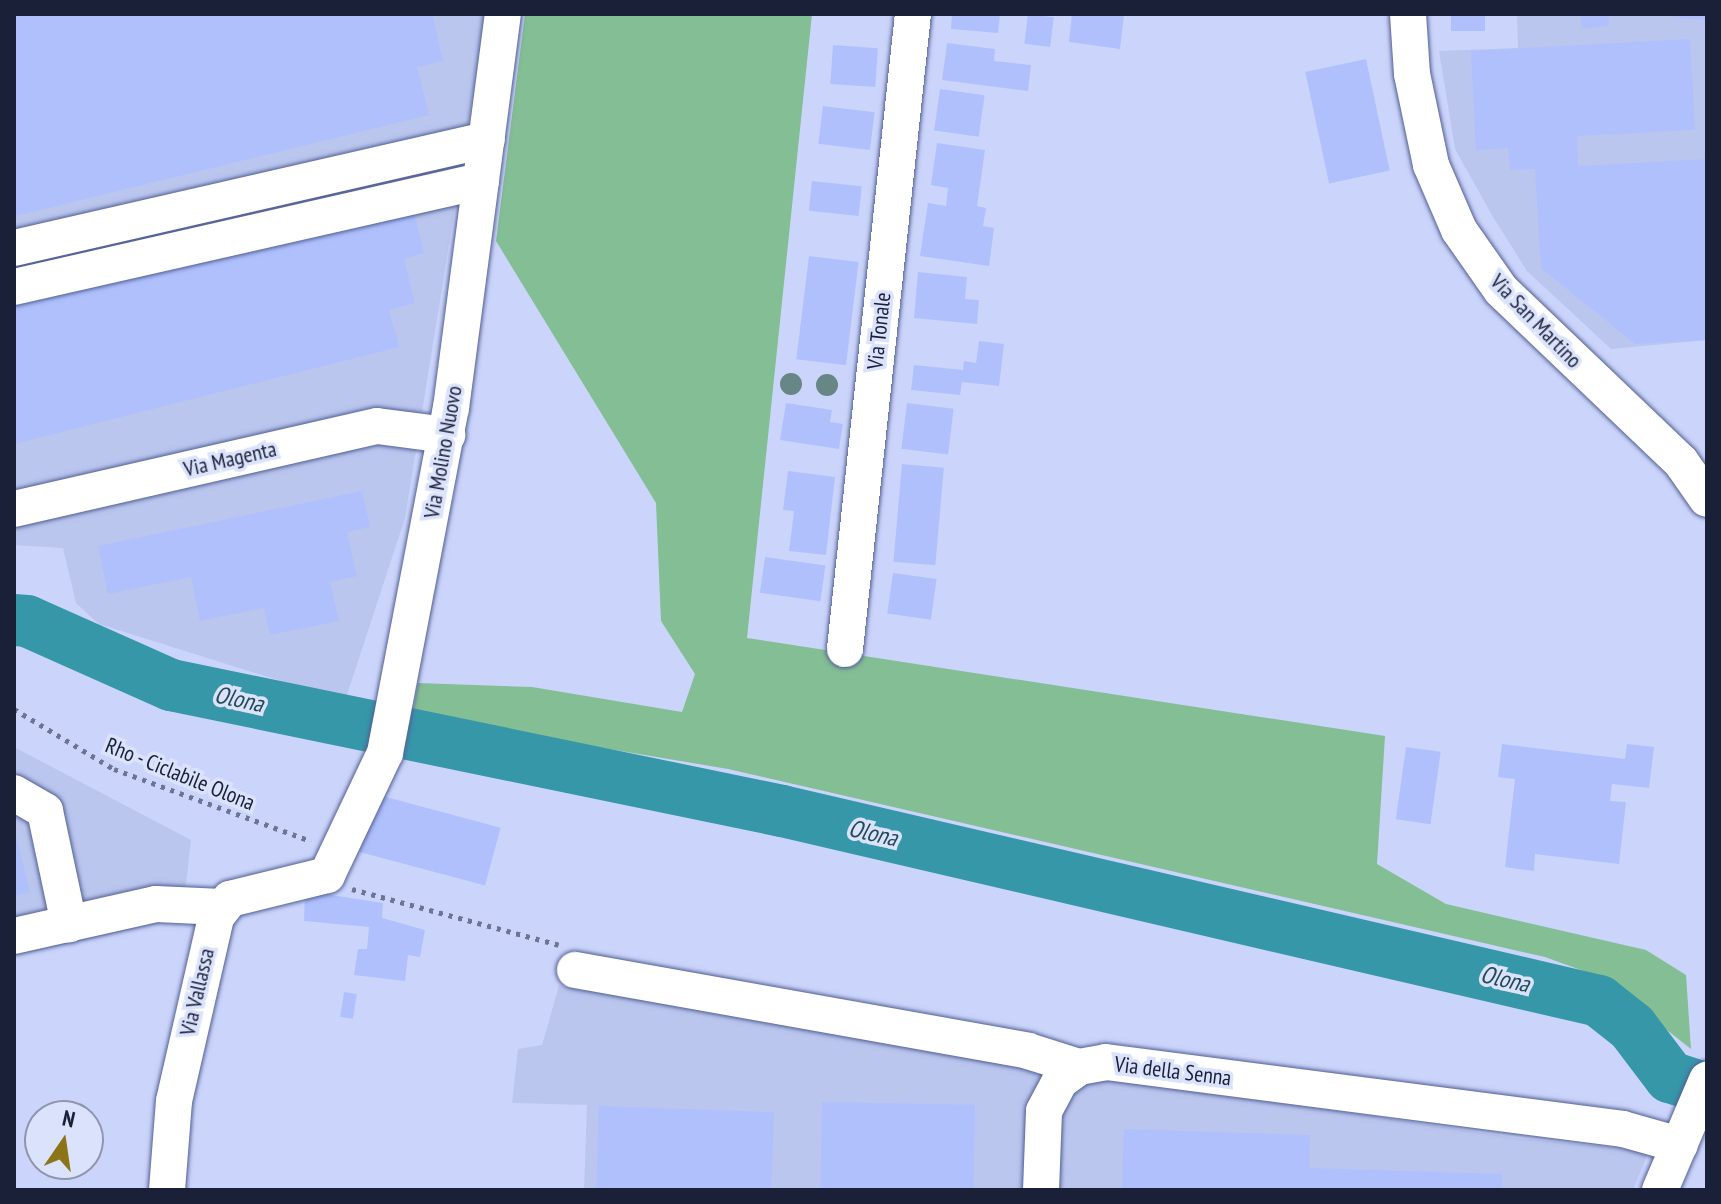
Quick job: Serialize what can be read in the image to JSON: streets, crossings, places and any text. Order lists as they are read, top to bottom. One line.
{"streets":{"street":["Via San Martino","Via Tonale","Via Molino Nuovo","Via Magenta","Via Vallassa","Via della Senna"],"path":["Rho - Ciclabile Olona"]},"crossings":[["Via Molino Nuovo","Via Magenta"],["Via Molino Nuovo","Rho - Ciclabile Olona"],["Rho - Ciclabile Olona","Via della Senna"]],"water":["Olona"],"north":"top"}
